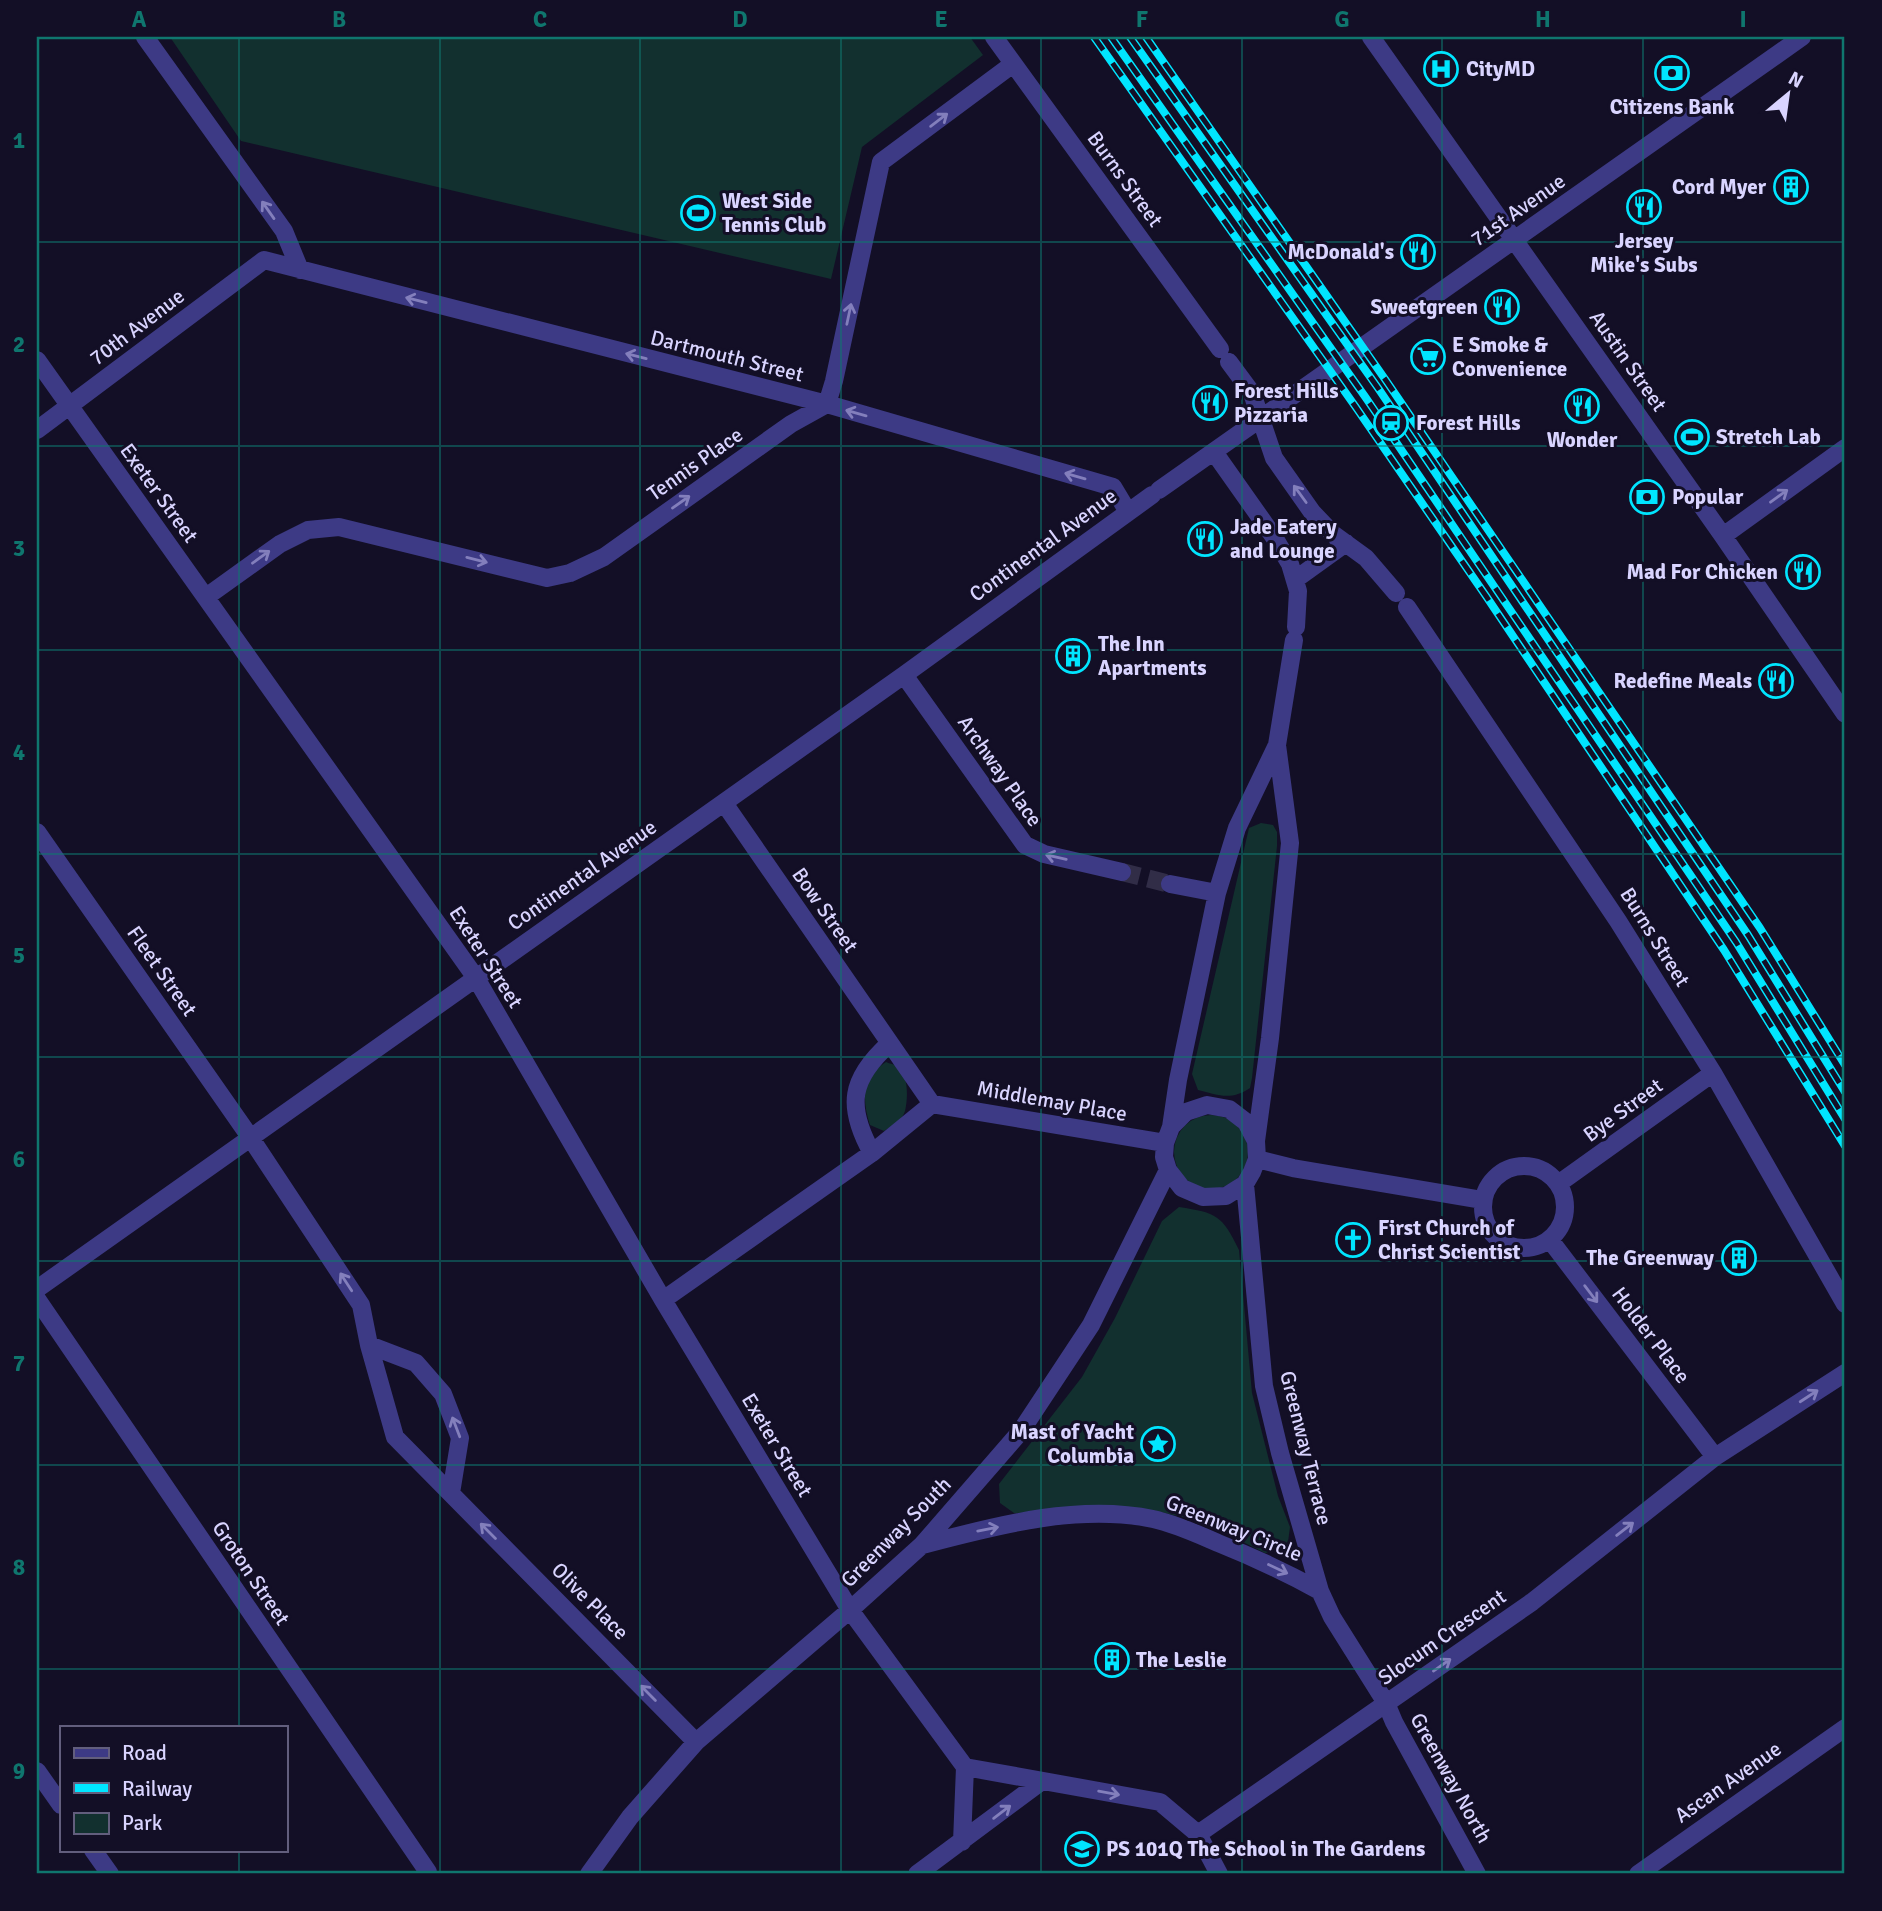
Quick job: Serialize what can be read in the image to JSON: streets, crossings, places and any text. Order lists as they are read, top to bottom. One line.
{"streets":{"street":["Burns Street","71st Avenue","70th Avenue","Dartmouth Street","Austin Street","Tennis Place","Exeter Street","Continental Avenue","Archway Place","Bow Street","Fleet Street","Middlemay Place","Bye Street","Holder Place","Greenway Terrace","Greenway Circle","Greenway South","Groton Street","Olive Place","Slocum Crescent","Greenway North","Ascan Avenue"]},"crossings":[["Burns Street","71st Avenue"],["Burns Street","Bye Street"],["71st Avenue","Austin Street"],["71st Avenue","Continental Avenue"],["70th Avenue","Dartmouth Street"],["70th Avenue","Exeter Street"],["Dartmouth Street","Tennis Place"],["Dartmouth Street","Continental Avenue"],["Tennis Place","Exeter Street"],["Exeter Street","Continental Avenue"],["Exeter Street","Greenway South"],["Continental Avenue","Archway Place"],["Continental Avenue","Bow Street"],["Continental Avenue","Fleet Street"],["Continental Avenue","Olive Place"],["Bow Street","Middlemay Place"],["Fleet Street","Olive Place"],["Middlemay Place","Greenway Terrace"],["Middlemay Place","Greenway South"],["Bye Street","Holder Place"],["Holder Place","Slocum Crescent"],["Greenway Terrace","Greenway Circle"],["Greenway Terrace","Greenway South"],["Greenway Terrace","Slocum Crescent"],["Greenway Terrace","Greenway North"],["Greenway Circle","Greenway South"],["Greenway South","Olive Place"],["Slocum Crescent","Greenway North"]],"one_way":["Dartmouth Street","Tennis Place","Archway Place","Holder Place","Greenway Circle","Olive Place","Slocum Crescent"],"places":{"hospital":["CityMD"],"bank":["Citizens Bank","Popular"],"building":["Cord Myer","The Inn Apartments","The Greenway","The Leslie"],"restaurant":["Jersey Mike's Subs","McDonald's","Sweetgreen","Forest Hills Pizzaria","Wonder","Jade Eatery and Lounge","Mad For Chicken","Redefine Meals"],"sports":["West Side Tennis Club","Stretch Lab"],"supermarket":["E Smoke & Convenience"],"station":["Forest Hills"],"church":["First Church of Christ Scientist"],"place":["Mast of Yacht Columbia"],"school or university":["PS 101Q The School in The Gardens"]},"legend":["Road","Railway","Park"],"north":"top right","grid":{"columns":["A","B","C","D","E","F","G","H","I"],"rows":["1","2","3","4","5","6","7","8","9"]}}
